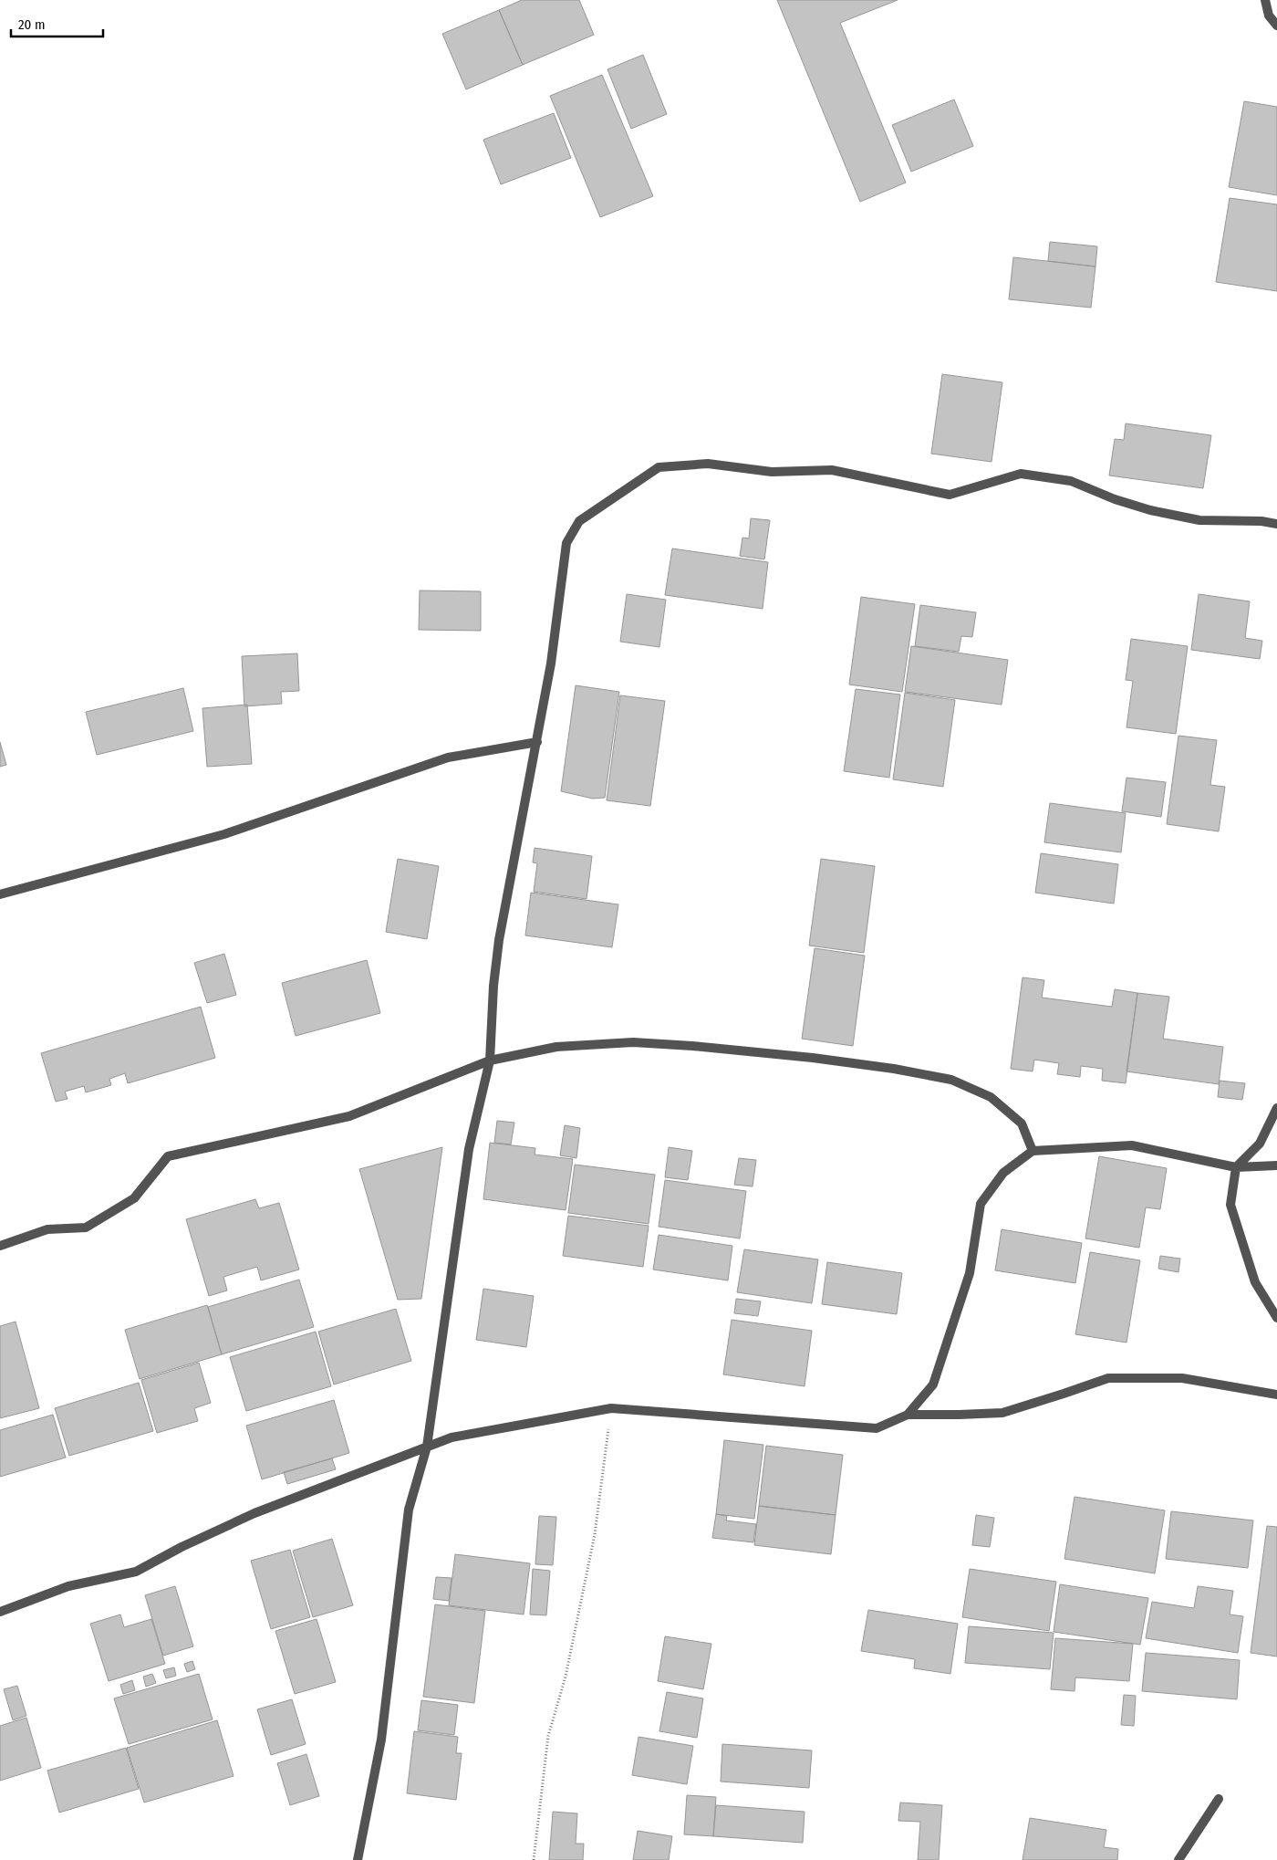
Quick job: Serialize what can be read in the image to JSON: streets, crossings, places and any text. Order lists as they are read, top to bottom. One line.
{"scale_bar":"20 m"}
